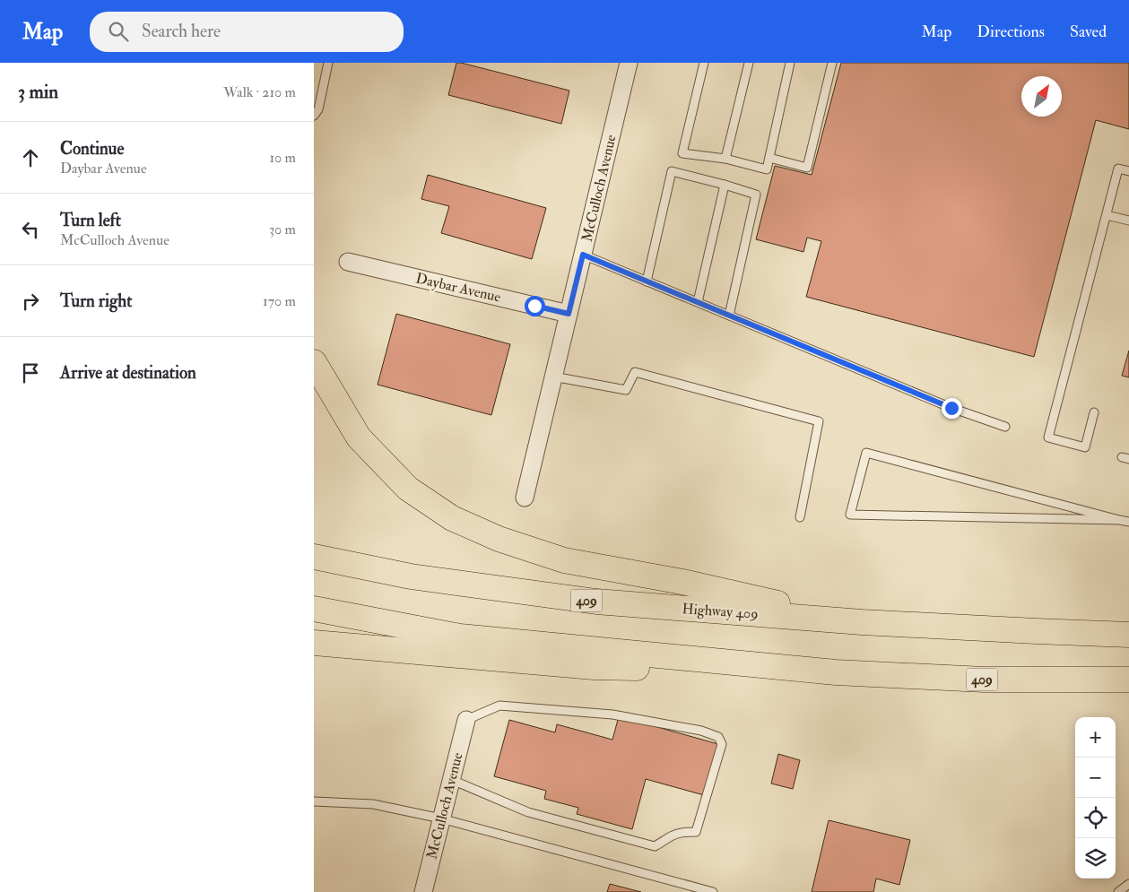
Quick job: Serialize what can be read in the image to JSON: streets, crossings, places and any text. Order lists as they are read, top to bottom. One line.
{"streets":{"highway":["409","Highway 409"],"street":["McCulloch Avenue","Daybar Avenue"]},"crossings":[["McCulloch Avenue","Daybar Avenue"]],"north":"top right","page":{"header":"Map","search":"Search here","nav":["Map","Directions","Saved"],"heading":["3 min","Walk · 210 m"],"list":[["Continue","Daybar Avenue","10 m"],["Turn left","McCulloch Avenue","30 m"],["Turn right","170 m"],"Arrive at destination"],"map_buttons":["+","−"]}}
